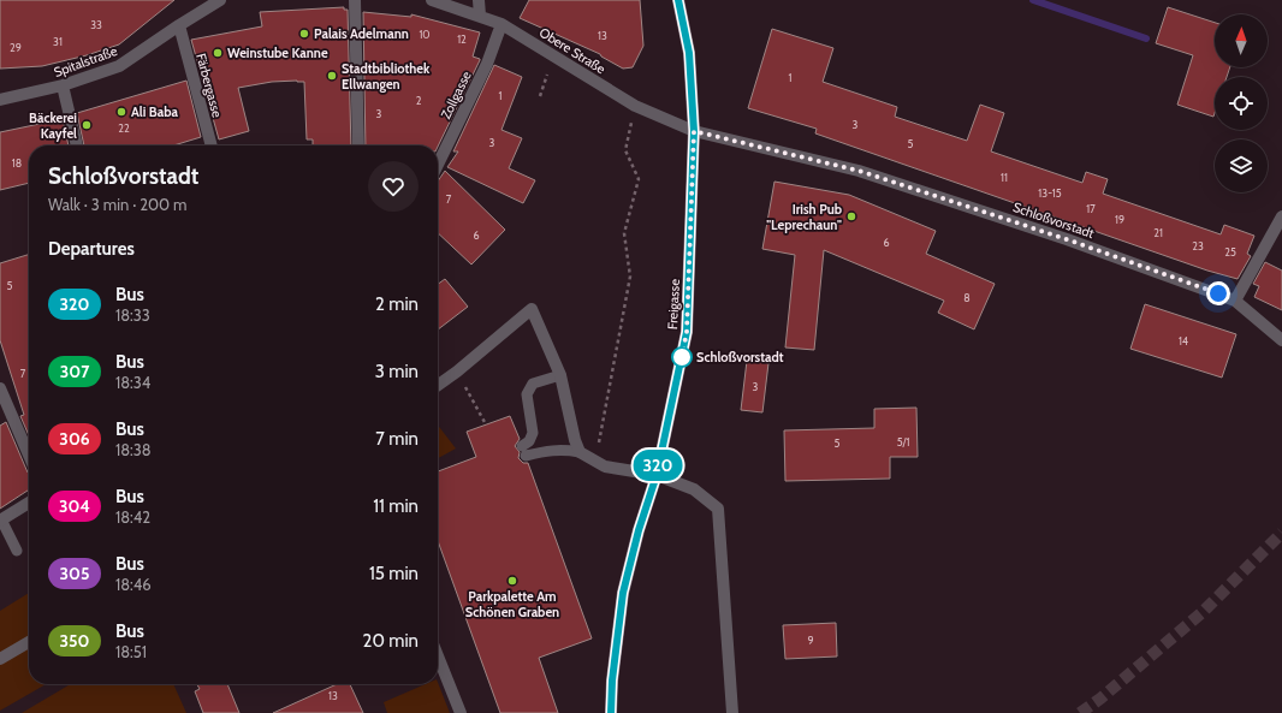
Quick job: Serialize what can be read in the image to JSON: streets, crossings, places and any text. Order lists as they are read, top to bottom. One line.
{"streets":{"street":["Obere Straße","Spitalstraße","Färbergasse","Zollgasse","Schloßvorstadt","Freigasse"]},"crossings":[["Obere Straße","Zollgasse"],["Obere Straße","Schloßvorstadt"],["Obere Straße","Freigasse"],["Spitalstraße","Färbergasse"],["Schloßvorstadt","Freigasse"]],"places":["Palais Adelmann","Weinstube Kanne","Stadtbibliothek Ellwangen","Ali Baba","Bäckerei Kayfel","Irish Pub \"Leprechaun\"","Schloßvorstadt","Parkpalette Am Schönen Graben"],"lines":["bus line 320"],"house_numbers":["33","10","13","12","31","29","1","1","2","3","3","22","3","5","18","11","13-15","7","17","19","21","6","6","23","25","5","8","14","7","3","5/1","5","9","13"],"north":"top","page":{"on_map":"320","heading":[["Schloßvorstadt","Walk · 3 min · 200 m"],"Departures"],"list":[{"mark":"320","name":"Bus","note":"18:33","value":"2 min"},{"mark":"307","name":"Bus","note":"18:34","value":"3 min"},{"mark":"306","name":"Bus","note":"18:38","value":"7 min"},{"mark":"304","name":"Bus","note":"18:42","value":"11 min"},{"mark":"305","name":"Bus","note":"18:46","value":"15 min"},{"mark":"350","name":"Bus","note":"18:51","value":"20 min"}]}}
